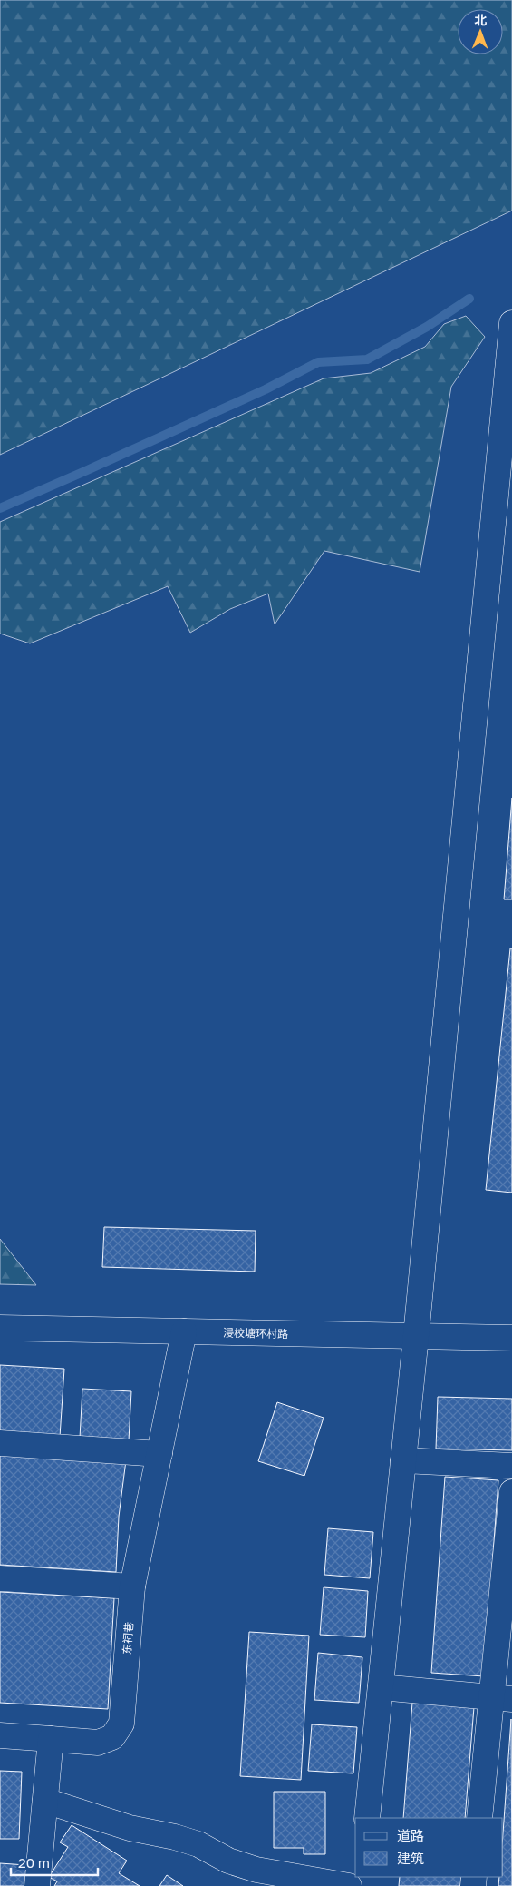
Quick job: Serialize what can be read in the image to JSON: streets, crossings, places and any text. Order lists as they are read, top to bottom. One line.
{"streets":{"street":["浸校塘环村路","东祠巷"]},"crossings":[["浸校塘环村路","东祠巷"]],"legend":["道路","建筑"],"scale_bar":"20 m","north":"top"}
